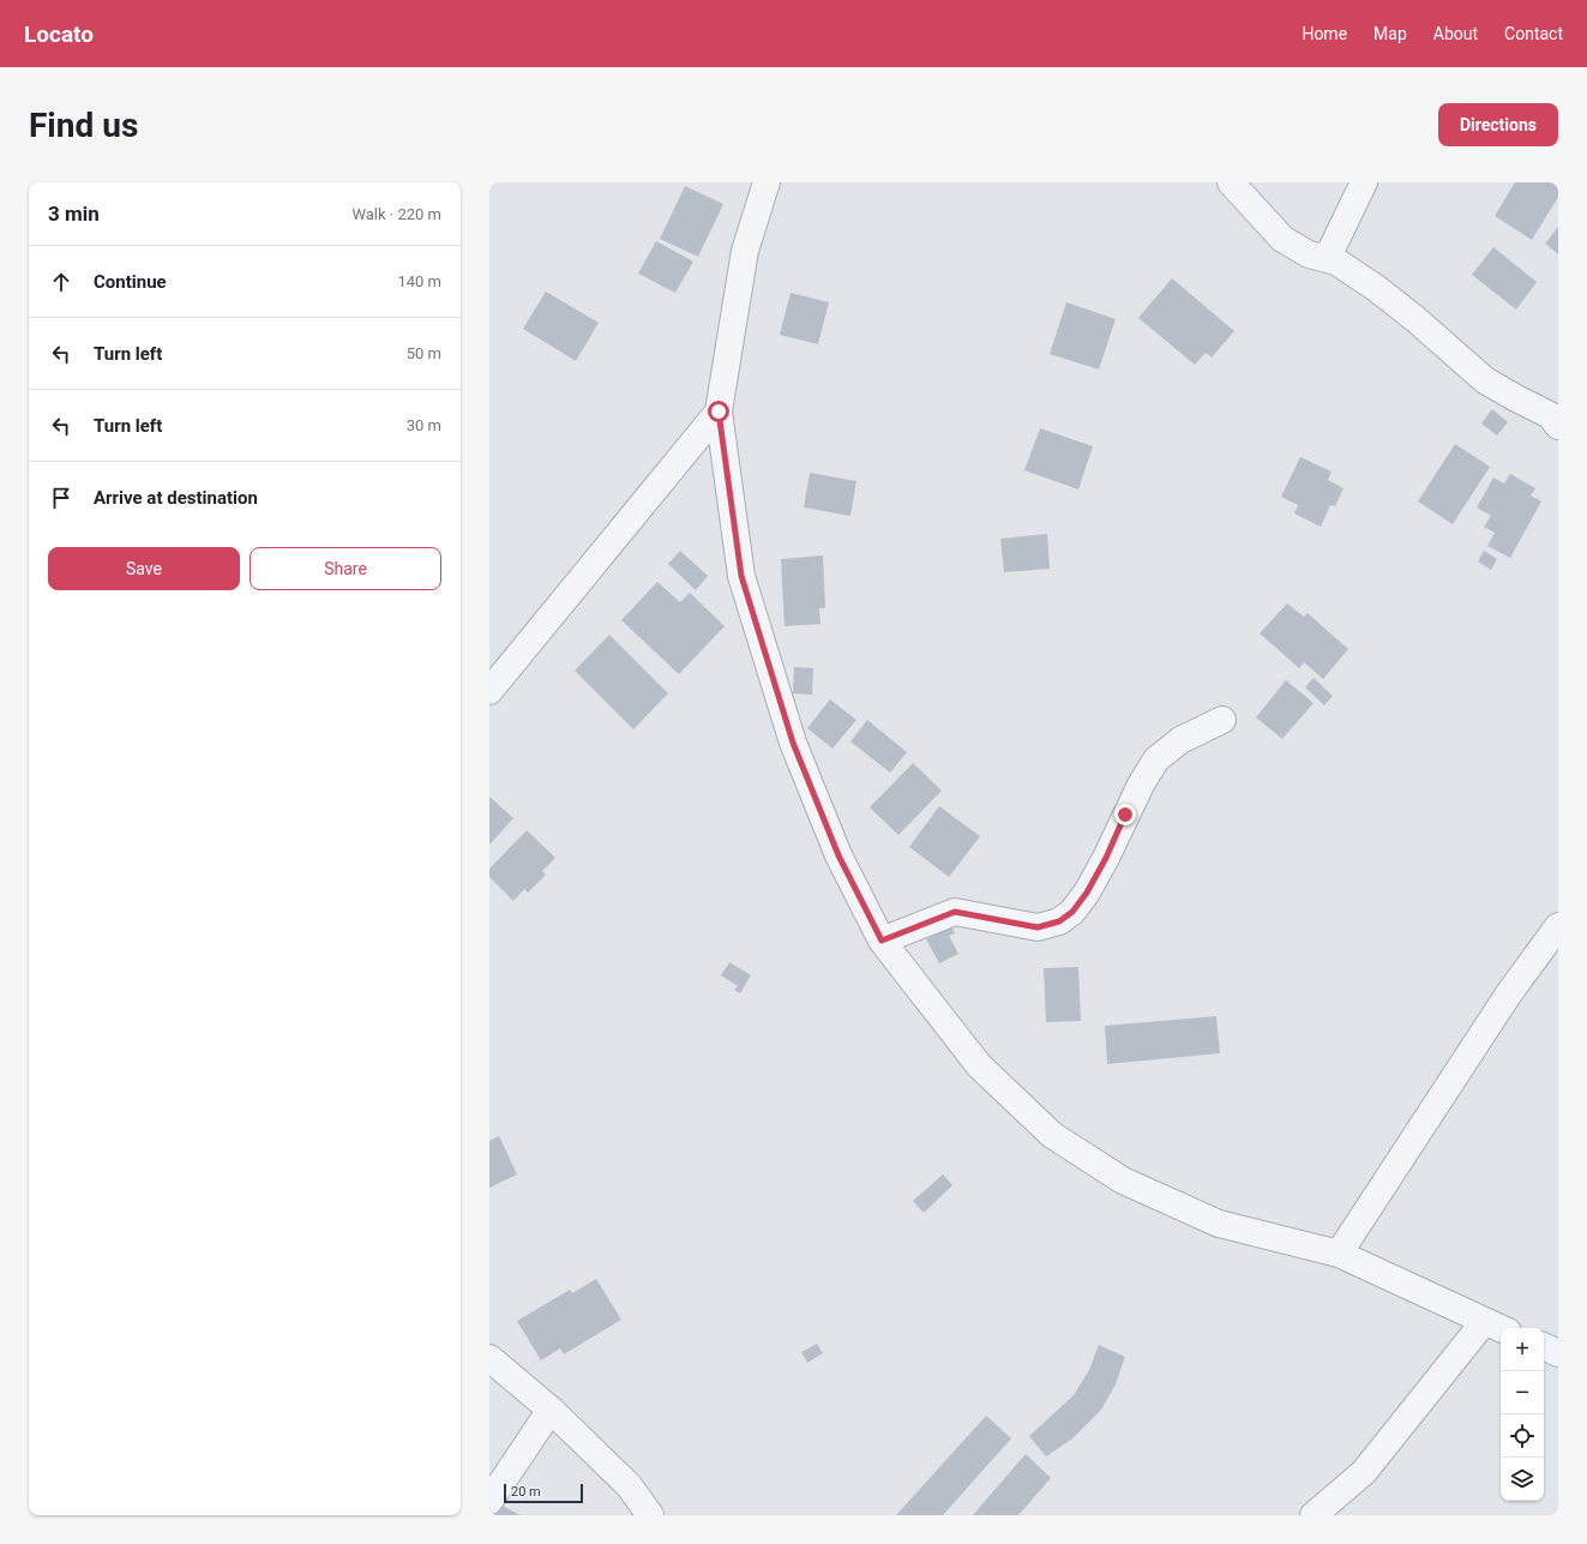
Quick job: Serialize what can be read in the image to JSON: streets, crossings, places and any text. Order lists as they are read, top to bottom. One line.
{"scale_bar":"20 m","page":{"header":"Locato","nav":["Home","Map","About","Contact"],"buttons":["Directions",["Save","Share"]],"title":"Find us","heading":["3 min","Walk · 220 m"],"list":[["Continue","140 m"],["Turn left","50 m"],["Turn left","30 m"],"Arrive at destination"],"map_buttons":["+","−"],"scale":"20 m"}}
